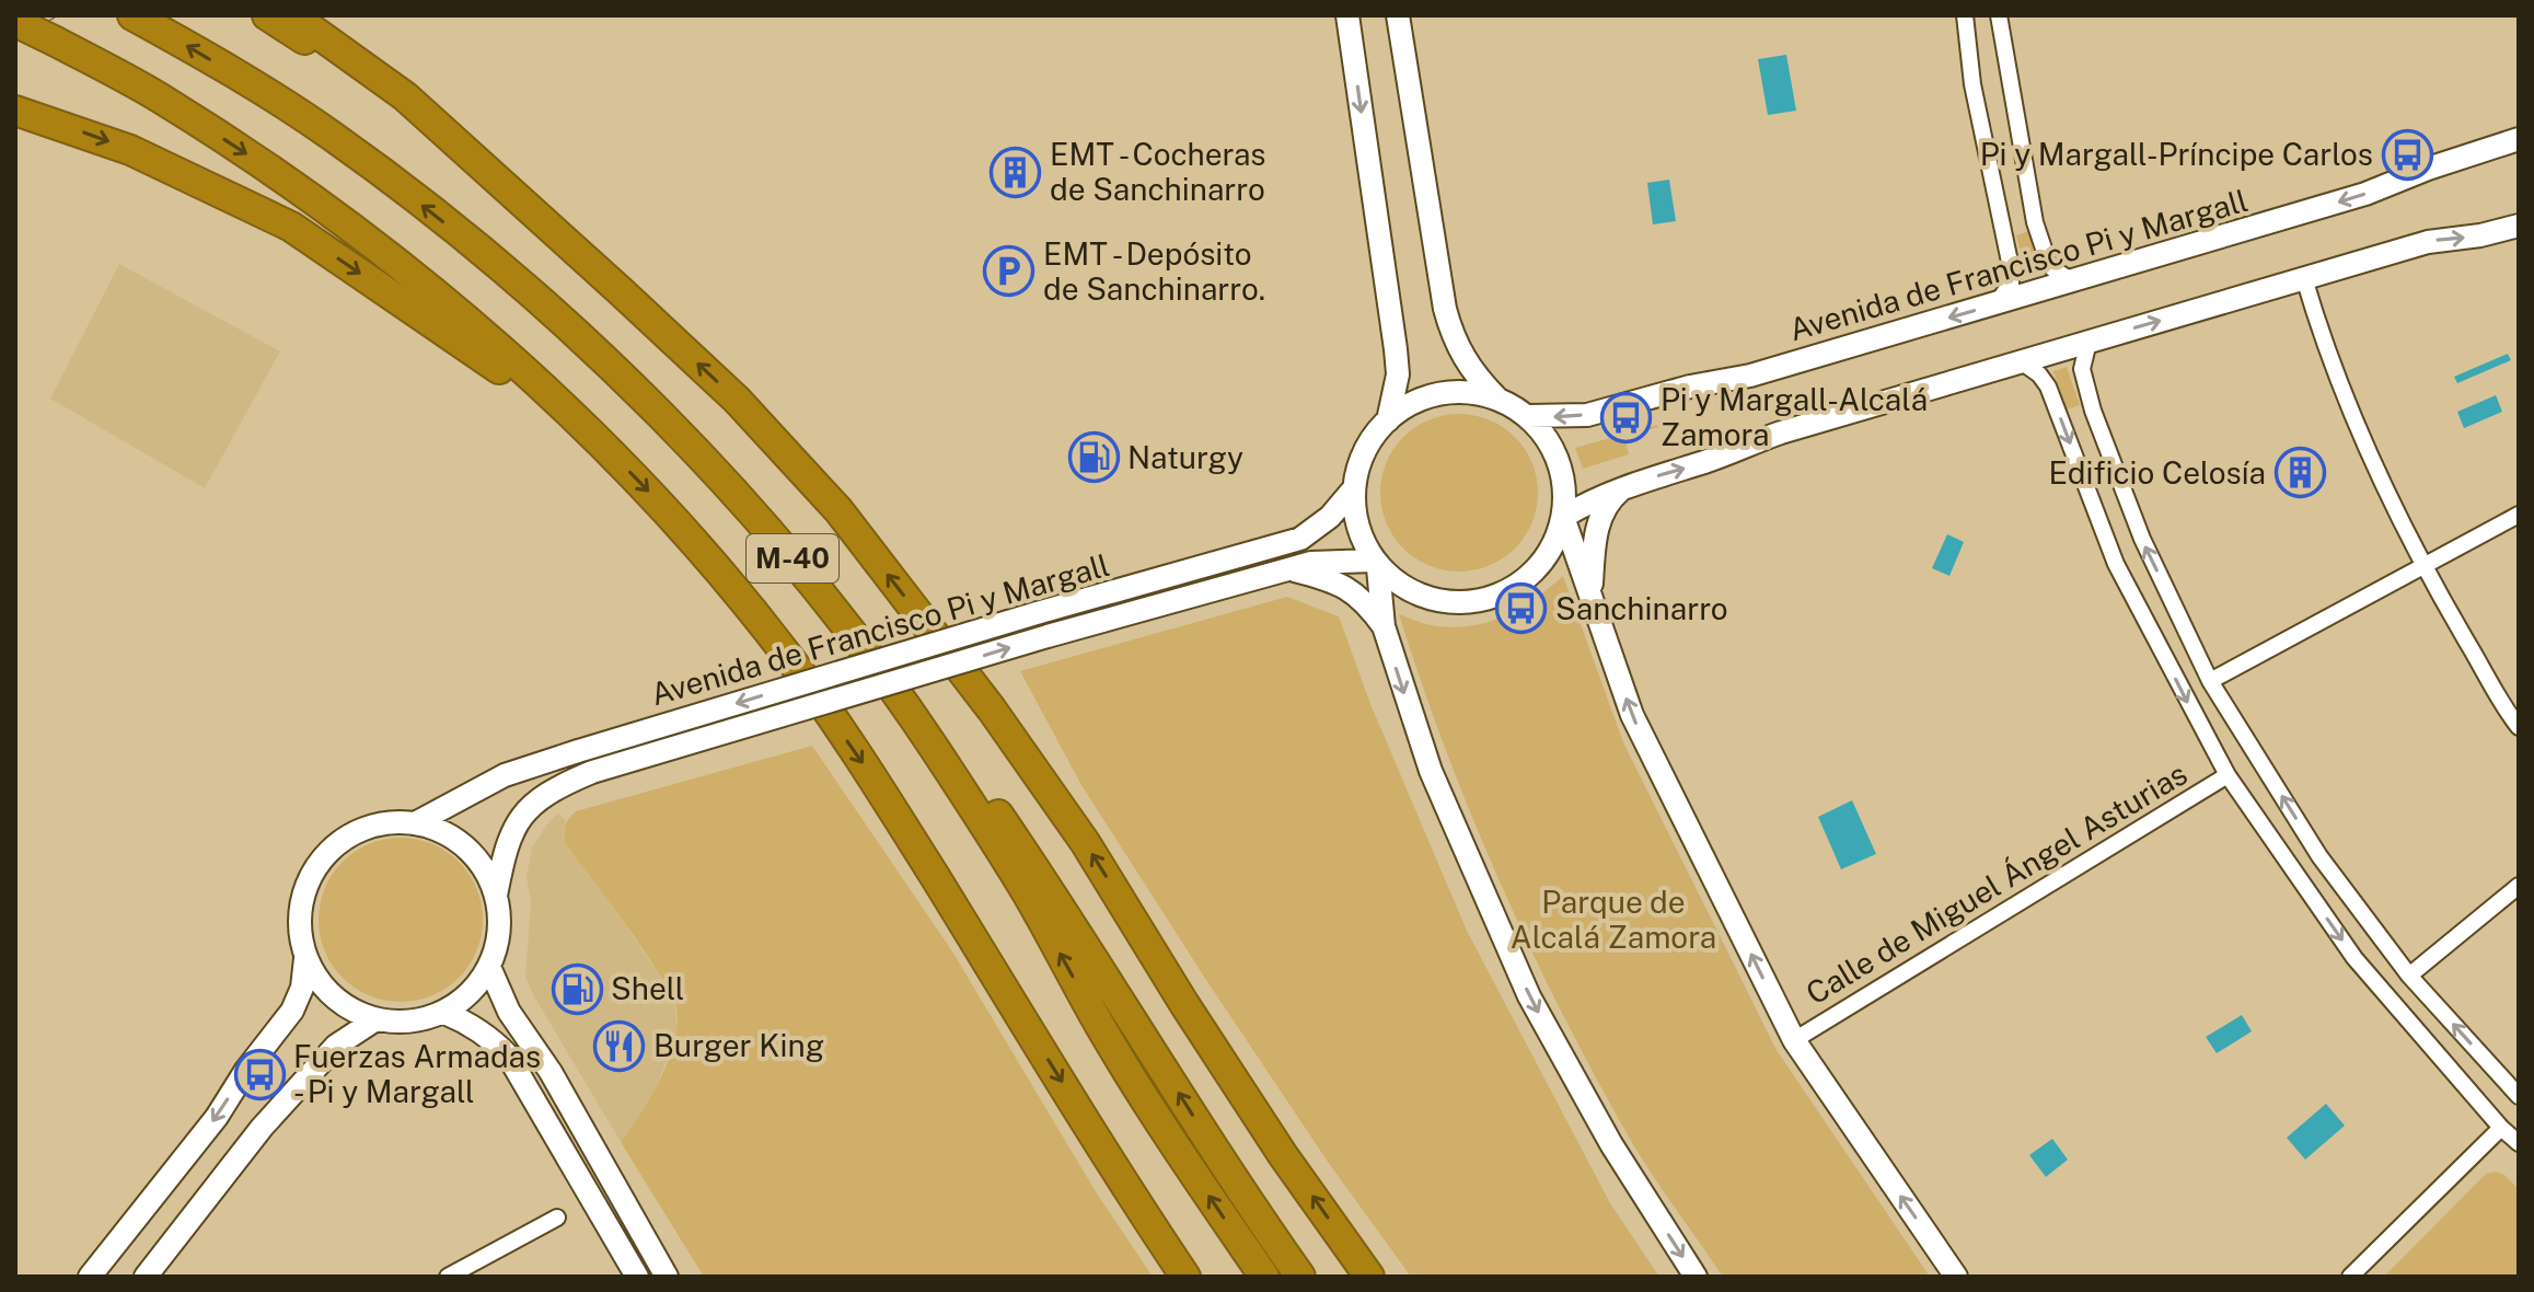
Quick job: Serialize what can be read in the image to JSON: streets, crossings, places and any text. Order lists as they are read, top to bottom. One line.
{"streets":{"highway":["M-40"],"street":["Avenida de Francisco Pi y Margall","Calle de Miguel Ángel Asturias"]},"parks":["Parque de Alcalá Zamora"],"places":{"bus stop":["Pi y Margall-Príncipe Carlos","Pi y Margall-Alcalá Zamora","Sanchinarro","Fuerzas Armadas - Pi y Margall"],"building":["EMT - Cocheras de Sanchinarro","Edificio Celosía"],"parking":["EMT - Depósito de Sanchinarro."],"fuel station":["Naturgy","Shell"],"restaurant":["Burger King"]}}
